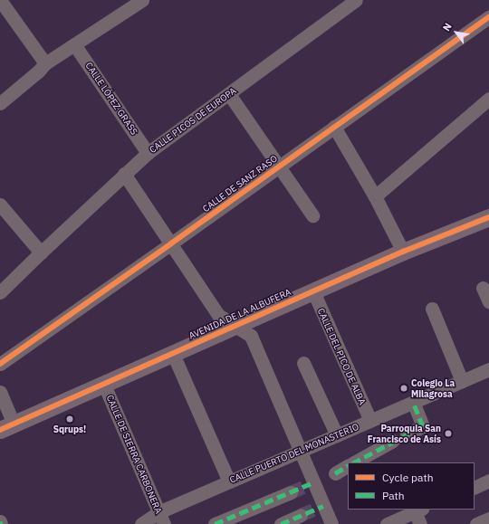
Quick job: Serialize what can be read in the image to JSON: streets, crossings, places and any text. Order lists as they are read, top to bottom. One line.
{"streets":{"main road":["AVENIDA DE LA ALBUFERA"],"street":["CALLE LÓPEZ GRASS","CALLE PICOS DE EUROPA","CALLE DE SANZ RASO","CALLE DEL PICO DE ALBA","CALLE PUERTO DEL MONASTERIO","CALLE DE SIERRA CARBONERA"]},"crossings":[["CALLE LÓPEZ GRASS","CALLE PICOS DE EUROPA"],["AVENIDA DE LA ALBUFERA","CALLE DEL PICO DE ALBA"],["AVENIDA DE LA ALBUFERA","CALLE DE SIERRA CARBONERA"],["CALLE DEL PICO DE ALBA","CALLE PUERTO DEL MONASTERIO"],["CALLE PUERTO DEL MONASTERIO","CALLE DE SIERRA CARBONERA"]],"places":["Colegio La Milagrosa","Sqrups!","Parroquia San Francisco de Asís"],"legend":["Cycle path","Path"],"north":"top left"}
